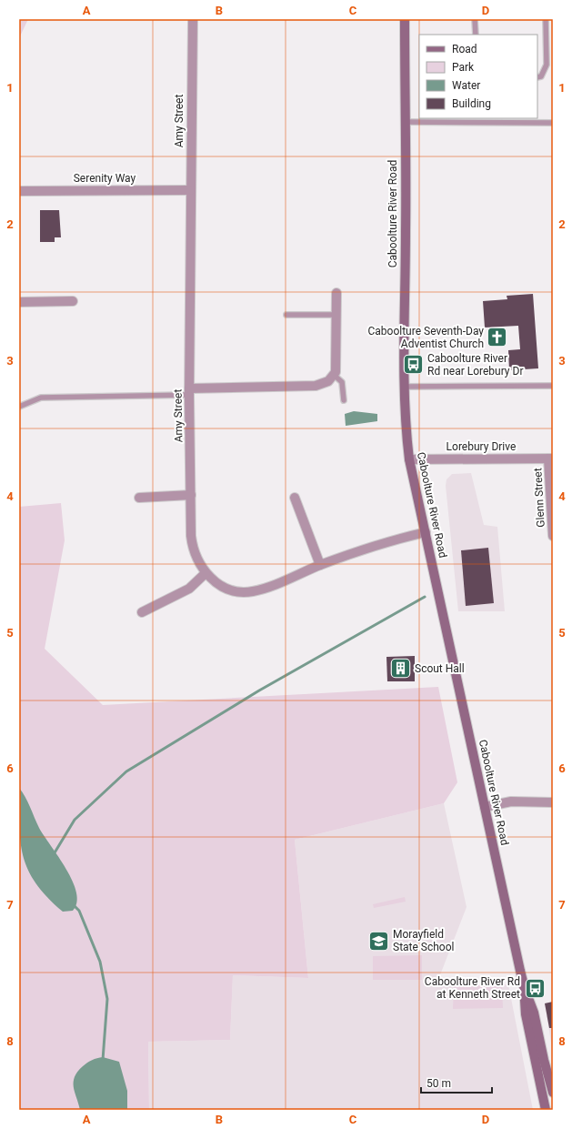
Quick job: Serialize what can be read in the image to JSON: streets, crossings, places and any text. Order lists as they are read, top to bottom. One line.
{"streets":{"main road":["Caboolture River Road"],"street":["Amy Street","Serenity Way","Lorebury Drive","Glenn Street"]},"crossings":[["Amy Street","Serenity Way"],["Amy Street","Caboolture River Road"],["Caboolture River Road","Lorebury Drive"],["Lorebury Drive","Glenn Street"]],"places":{"church":["Caboolture Seventh-Day Adventist Church"],"bus stop":["Caboolture River Rd near Lorebury Dr","Caboolture River Rd at Kenneth Street"],"building":["Scout Hall"],"school or university":["Morayfield State School"]},"legend":["Road","Park","Water","Building"],"scale_bar":"50 m","grid":{"columns":["A","B","C","D"],"rows":["1","2","3","4","5","6","7","8"]}}
